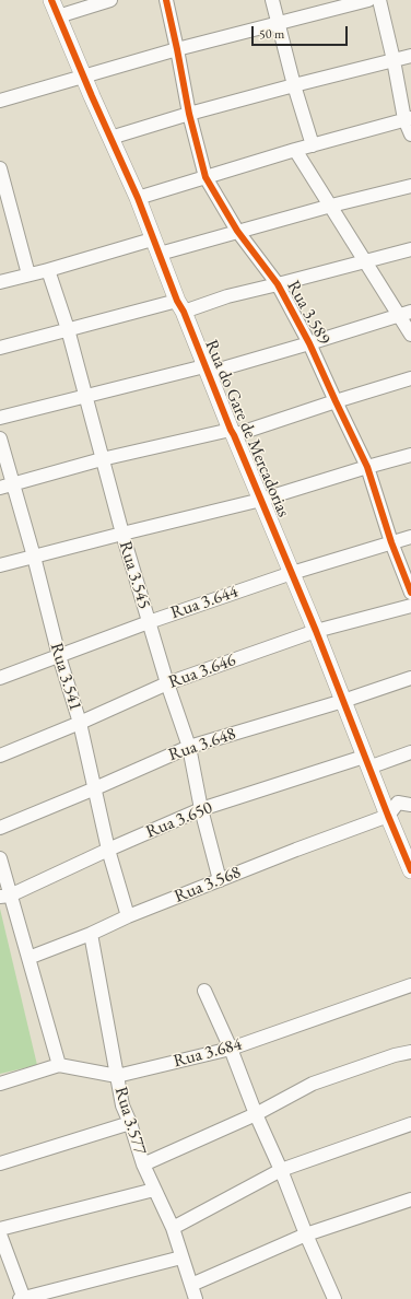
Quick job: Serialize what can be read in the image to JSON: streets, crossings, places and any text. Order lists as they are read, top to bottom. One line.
{"streets":{"street":["Rua 3.589","Rua do Gare de Mercadorias","Rua 3.545","Rua 3.644","Rua 3.646","Rua 3.541","Rua 3.648","Rua 3.650","Rua 3.568","Rua 3.684","Rua 3.577"]},"crossings":[["Rua 3.589","Rua 3.644"],["Rua do Gare de Mercadorias","Rua 3.644"],["Rua do Gare de Mercadorias","Rua 3.646"],["Rua do Gare de Mercadorias","Rua 3.648"],["Rua do Gare de Mercadorias","Rua 3.650"],["Rua do Gare de Mercadorias","Rua 3.568"],["Rua 3.545","Rua 3.644"],["Rua 3.545","Rua 3.646"],["Rua 3.545","Rua 3.648"],["Rua 3.545","Rua 3.650"],["Rua 3.545","Rua 3.568"],["Rua 3.644","Rua 3.541"],["Rua 3.646","Rua 3.541"],["Rua 3.541","Rua 3.648"],["Rua 3.541","Rua 3.650"],["Rua 3.541","Rua 3.568"],["Rua 3.568","Rua 3.577"],["Rua 3.684","Rua 3.577"]],"scale_bar":"50 m"}
